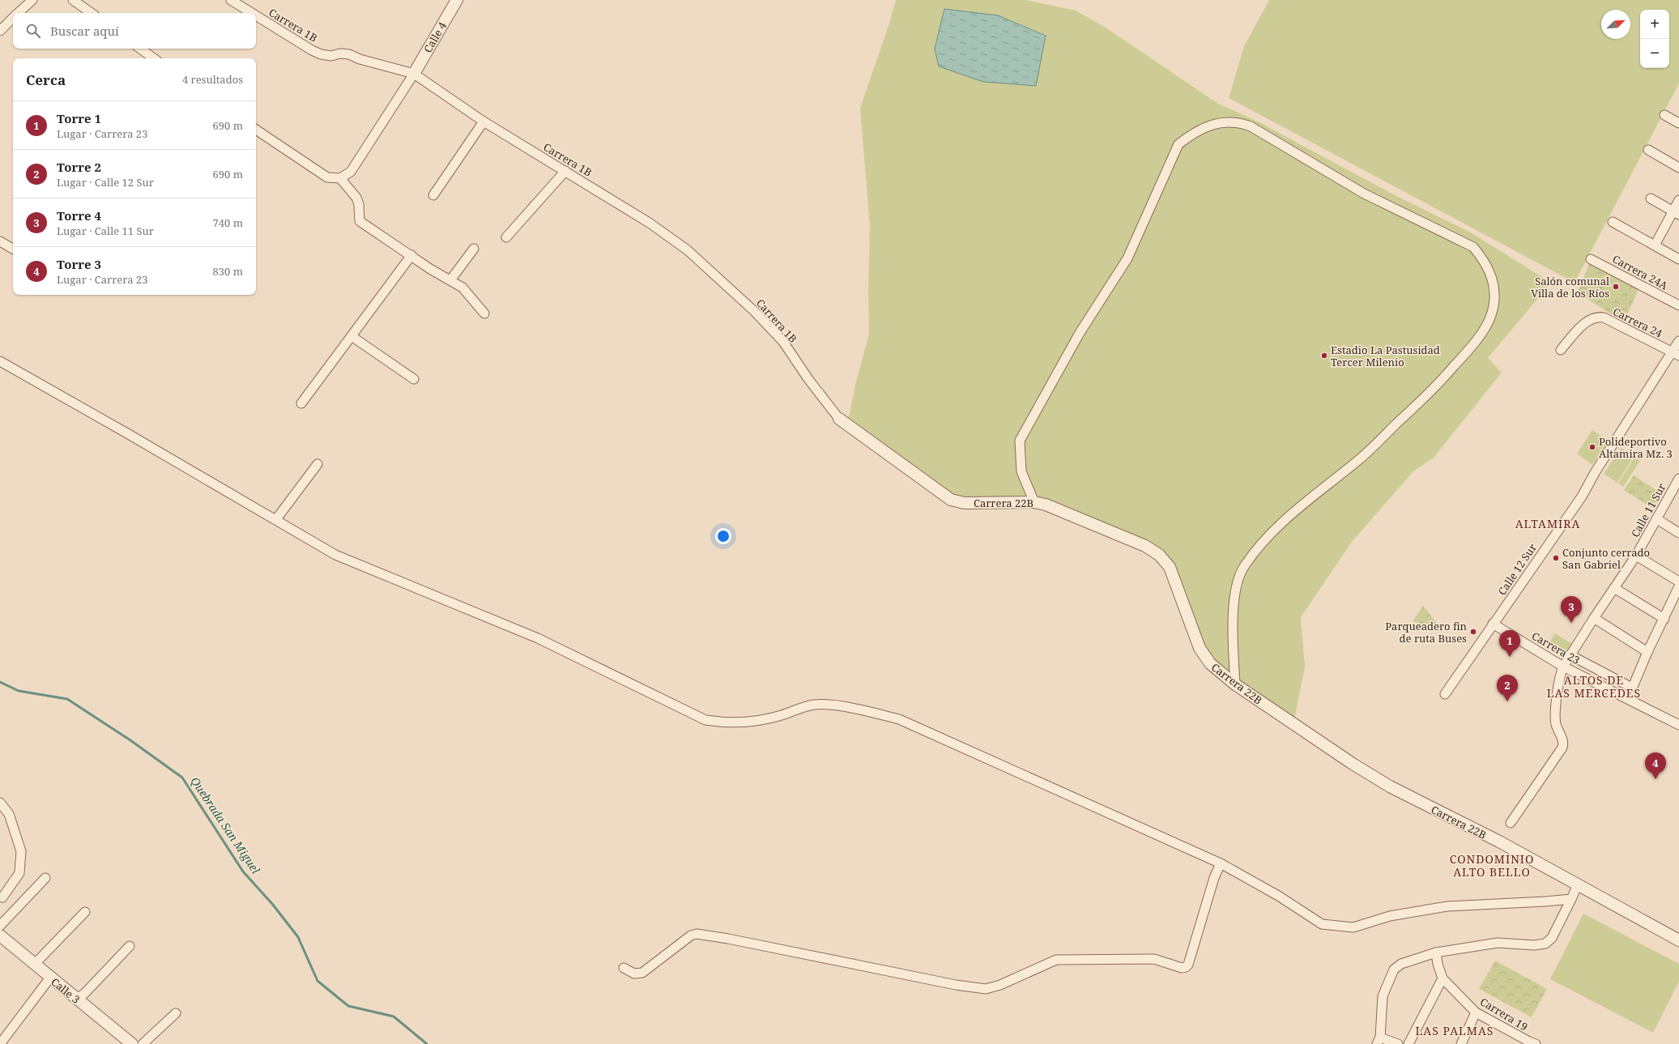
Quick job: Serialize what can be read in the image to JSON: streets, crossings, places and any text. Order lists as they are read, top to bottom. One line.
{"streets":{"street":["Carrera 1B","Calle 4","Carrera 24A","Carrera 24","Carrera 22B","Calle 11 Sur","Calle 12 Sur","Carrera 23","Calle 3","Carrera 19"]},"crossings":[["Carrera 1B","Calle 4"],["Carrera 1B","Carrera 22B"],["Carrera 24","Calle 12 Sur"],["Calle 11 Sur","Carrera 23"],["Calle 12 Sur","Carrera 23"]],"districts":["ALTAMIRA","ALTOS DE LAS MERCEDES","CONDOMINIO ALTO BELLO","LAS PALMAS"],"water":["Quebrada San Miguel"],"places":["Salón comunal Villa de los Ríos","Estadio La Pastusidad Tercer Milenio","Polideportivo Altamira Mz. 3","Conjunto cerrado San Gabriel","Parqueadero fin de ruta Buses"],"north":"top right","page":{"map_buttons":["+","−"],"search":"Buscar aquí","heading":["Cerca","4 resultados"],"list":[{"mark":"1","name":"Torre 1","note":"Lugar · Carrera 23","value":"690 m"},{"mark":"2","name":"Torre 2","note":"Lugar · Calle 12 Sur","value":"690 m"},{"mark":"3","name":"Torre 4","note":"Lugar · Calle 11 Sur","value":"740 m"},{"mark":"4","name":"Torre 3","note":"Lugar · Carrera 23","value":"830 m"}],"pins":["3","1","2","4"]}}
